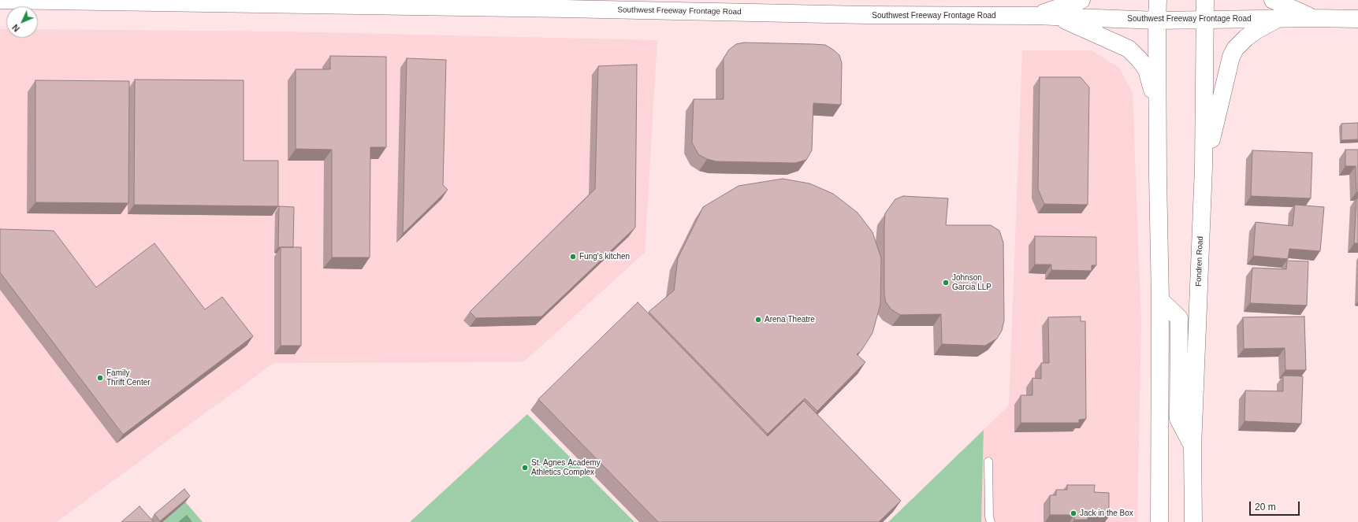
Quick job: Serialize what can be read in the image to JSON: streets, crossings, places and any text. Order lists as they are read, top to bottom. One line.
{"streets":{"main road":["Southwest Freeway Frontage Road","Fondren Road"]},"crossings":[["Southwest Freeway Frontage Road","Fondren Road"]],"places":["Fung's kitchen","Johnson Garcia LLP","Arena Theatre","Family Thrift Center","St. Agnes Academy Athletics Complex","Jack in the Box"],"scale_bar":"20 m","north":"bottom left"}
